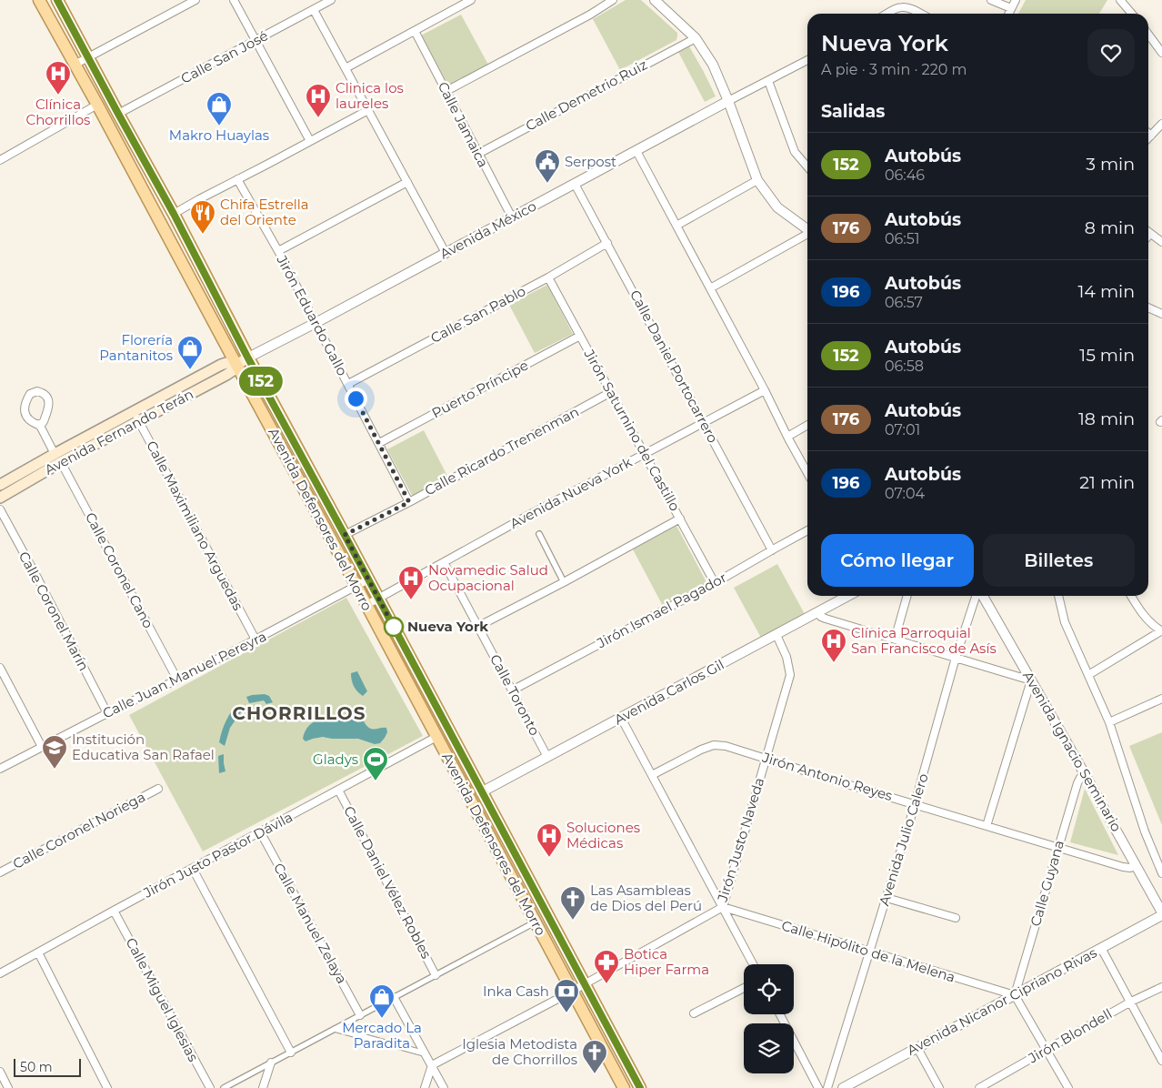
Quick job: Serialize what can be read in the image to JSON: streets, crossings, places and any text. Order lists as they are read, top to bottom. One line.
{"streets":{"main road":["Avenida Fernando Terán","Avenida Defensores del Morro"],"street":["Calle San José","Calle Demetrio Ruiz","Calle Jamaica","Avenida México","Calle San Pablo","Jirón Eduardo Gallo","Calle Daniel Portocarrero","Puerto Príncipe","Jirón Saturnino del Castillo","Calle Ricardo Trenenman","Avenida Nueva York","Calle Maximiliano Arguedas","Calle Coronel Cano","Jirón Ismael Pagador","Calle Coronel Marín","Calle Juan Manuel Pereyra","Avenida Carlos Gil","Calle Toronto","Avenida Ignacio Seminario","Jirón Antonio Reyes","Calle Coronel Noriega","Jirón Justo Naveda","Avenida Julio Calero","Jirón Justo Pastor Dávila","Calle Daniel Vélez Robles","Calle Guyana","Calle Manuel Zelaya","Calle Hipólito de la Melena","Calle Miguel Iglesias","Avenida Nicanor Cipriano Rivas","Jirón Blondell"]},"crossings":[["Calle San José","Avenida Defensores del Morro"],["Calle Demetrio Ruiz","Calle Jamaica"],["Calle Jamaica","Avenida México"],["Avenida México","Jirón Eduardo Gallo"],["Avenida México","Calle Daniel Portocarrero"],["Avenida México","Avenida Fernando Terán"],["Avenida México","Avenida Defensores del Morro"],["Calle San Pablo","Jirón Eduardo Gallo"],["Calle San Pablo","Calle Daniel Portocarrero"],["Calle San Pablo","Jirón Saturnino del Castillo"],["Jirón Eduardo Gallo","Puerto Príncipe"],["Jirón Eduardo Gallo","Calle Ricardo Trenenman"],["Calle Daniel Portocarrero","Avenida Nueva York"],["Calle Daniel Portocarrero","Jirón Ismael Pagador"],["Puerto Príncipe","Jirón Saturnino del Castillo"],["Jirón Saturnino del Castillo","Calle Ricardo Trenenman"],["Jirón Saturnino del Castillo","Avenida Nueva York"],["Jirón Saturnino del Castillo","Jirón Ismael Pagador"],["Avenida Fernando Terán","Avenida Defensores del Morro"],["Avenida Fernando Terán","Calle Maximiliano Arguedas"],["Avenida Fernando Terán","Calle Coronel Cano"],["Calle Ricardo Trenenman","Avenida Defensores del Morro"],["Avenida Nueva York","Avenida Defensores del Morro"],["Avenida Nueva York","Calle Toronto"],["Avenida Defensores del Morro","Calle Juan Manuel Pereyra"],["Avenida Defensores del Morro","Avenida Carlos Gil"],["Avenida Defensores del Morro","Jirón Justo Naveda"],["Avenida Defensores del Morro","Jirón Justo Pastor Dávila"],["Calle Maximiliano Arguedas","Calle Juan Manuel Pereyra"],["Calle Coronel Cano","Calle Juan Manuel Pereyra"],["Jirón Ismael Pagador","Calle Toronto"],["Calle Coronel Marín","Calle Juan Manuel Pereyra"],["Avenida Carlos Gil","Calle Toronto"],["Avenida Carlos Gil","Jirón Justo Naveda"],["Avenida Ignacio Seminario","Jirón Antonio Reyes"],["Avenida Ignacio Seminario","Calle Guyana"],["Avenida Ignacio Seminario","Avenida Nicanor Cipriano Rivas"],["Jirón Antonio Reyes","Jirón Justo Naveda"],["Jirón Antonio Reyes","Avenida Julio Calero"],["Jirón Antonio Reyes","Calle Guyana"],["Jirón Justo Naveda","Calle Hipólito de la Melena"],["Avenida Julio Calero","Calle Hipólito de la Melena"],["Jirón Justo Pastor Dávila","Calle Daniel Vélez Robles"],["Jirón Justo Pastor Dávila","Calle Manuel Zelaya"],["Jirón Justo Pastor Dávila","Calle Miguel Iglesias"],["Calle Guyana","Calle Hipólito de la Melena"],["Calle Guyana","Avenida Nicanor Cipriano Rivas"],["Calle Hipólito de la Melena","Avenida Nicanor Cipriano Rivas"]],"districts":["CHORRILLOS"],"places":{"hospital":["Clínica Chorrillos","Clinica los laureles","Novamedic Salud Ocupacional","Clínica Parroquial San Francisco de Asís","Soluciones Médicas"],"shop":["Makro Huaylas","Florería Pantanitos","Mercado La Paradita"],"public building":["Serpost"],"restaurant":["Chifa Estrella del Oriente"],"other":["Nueva York"],"school or university":["Institución Educativa San Rafael"],"sports":["Gladys"],"church":["Las Asambleas de Dios del Perú","Iglesia Metodista de Chorrillos"],"pharmacy":["Botica Hiper Farma"],"bank":["Inka Cash"]},"lines":["bus line 152"],"scale_bar":"50 m","page":{"on_map":"152","heading":[["Nueva York","A pie · 3 min · 220 m"],"Salidas"],"list":[{"mark":"152","name":"Autobús","note":"06:46","value":"3 min"},{"mark":"176","name":"Autobús","note":"06:51","value":"8 min"},{"mark":"196","name":"Autobús","note":"06:57","value":"14 min"},{"mark":"152","name":"Autobús","note":"06:58","value":"15 min"},{"mark":"176","name":"Autobús","note":"07:01","value":"18 min"},{"mark":"196","name":"Autobús","note":"07:04","value":"21 min"}],"buttons":["Cómo llegar","Billetes"],"scale":"50 m"}}
